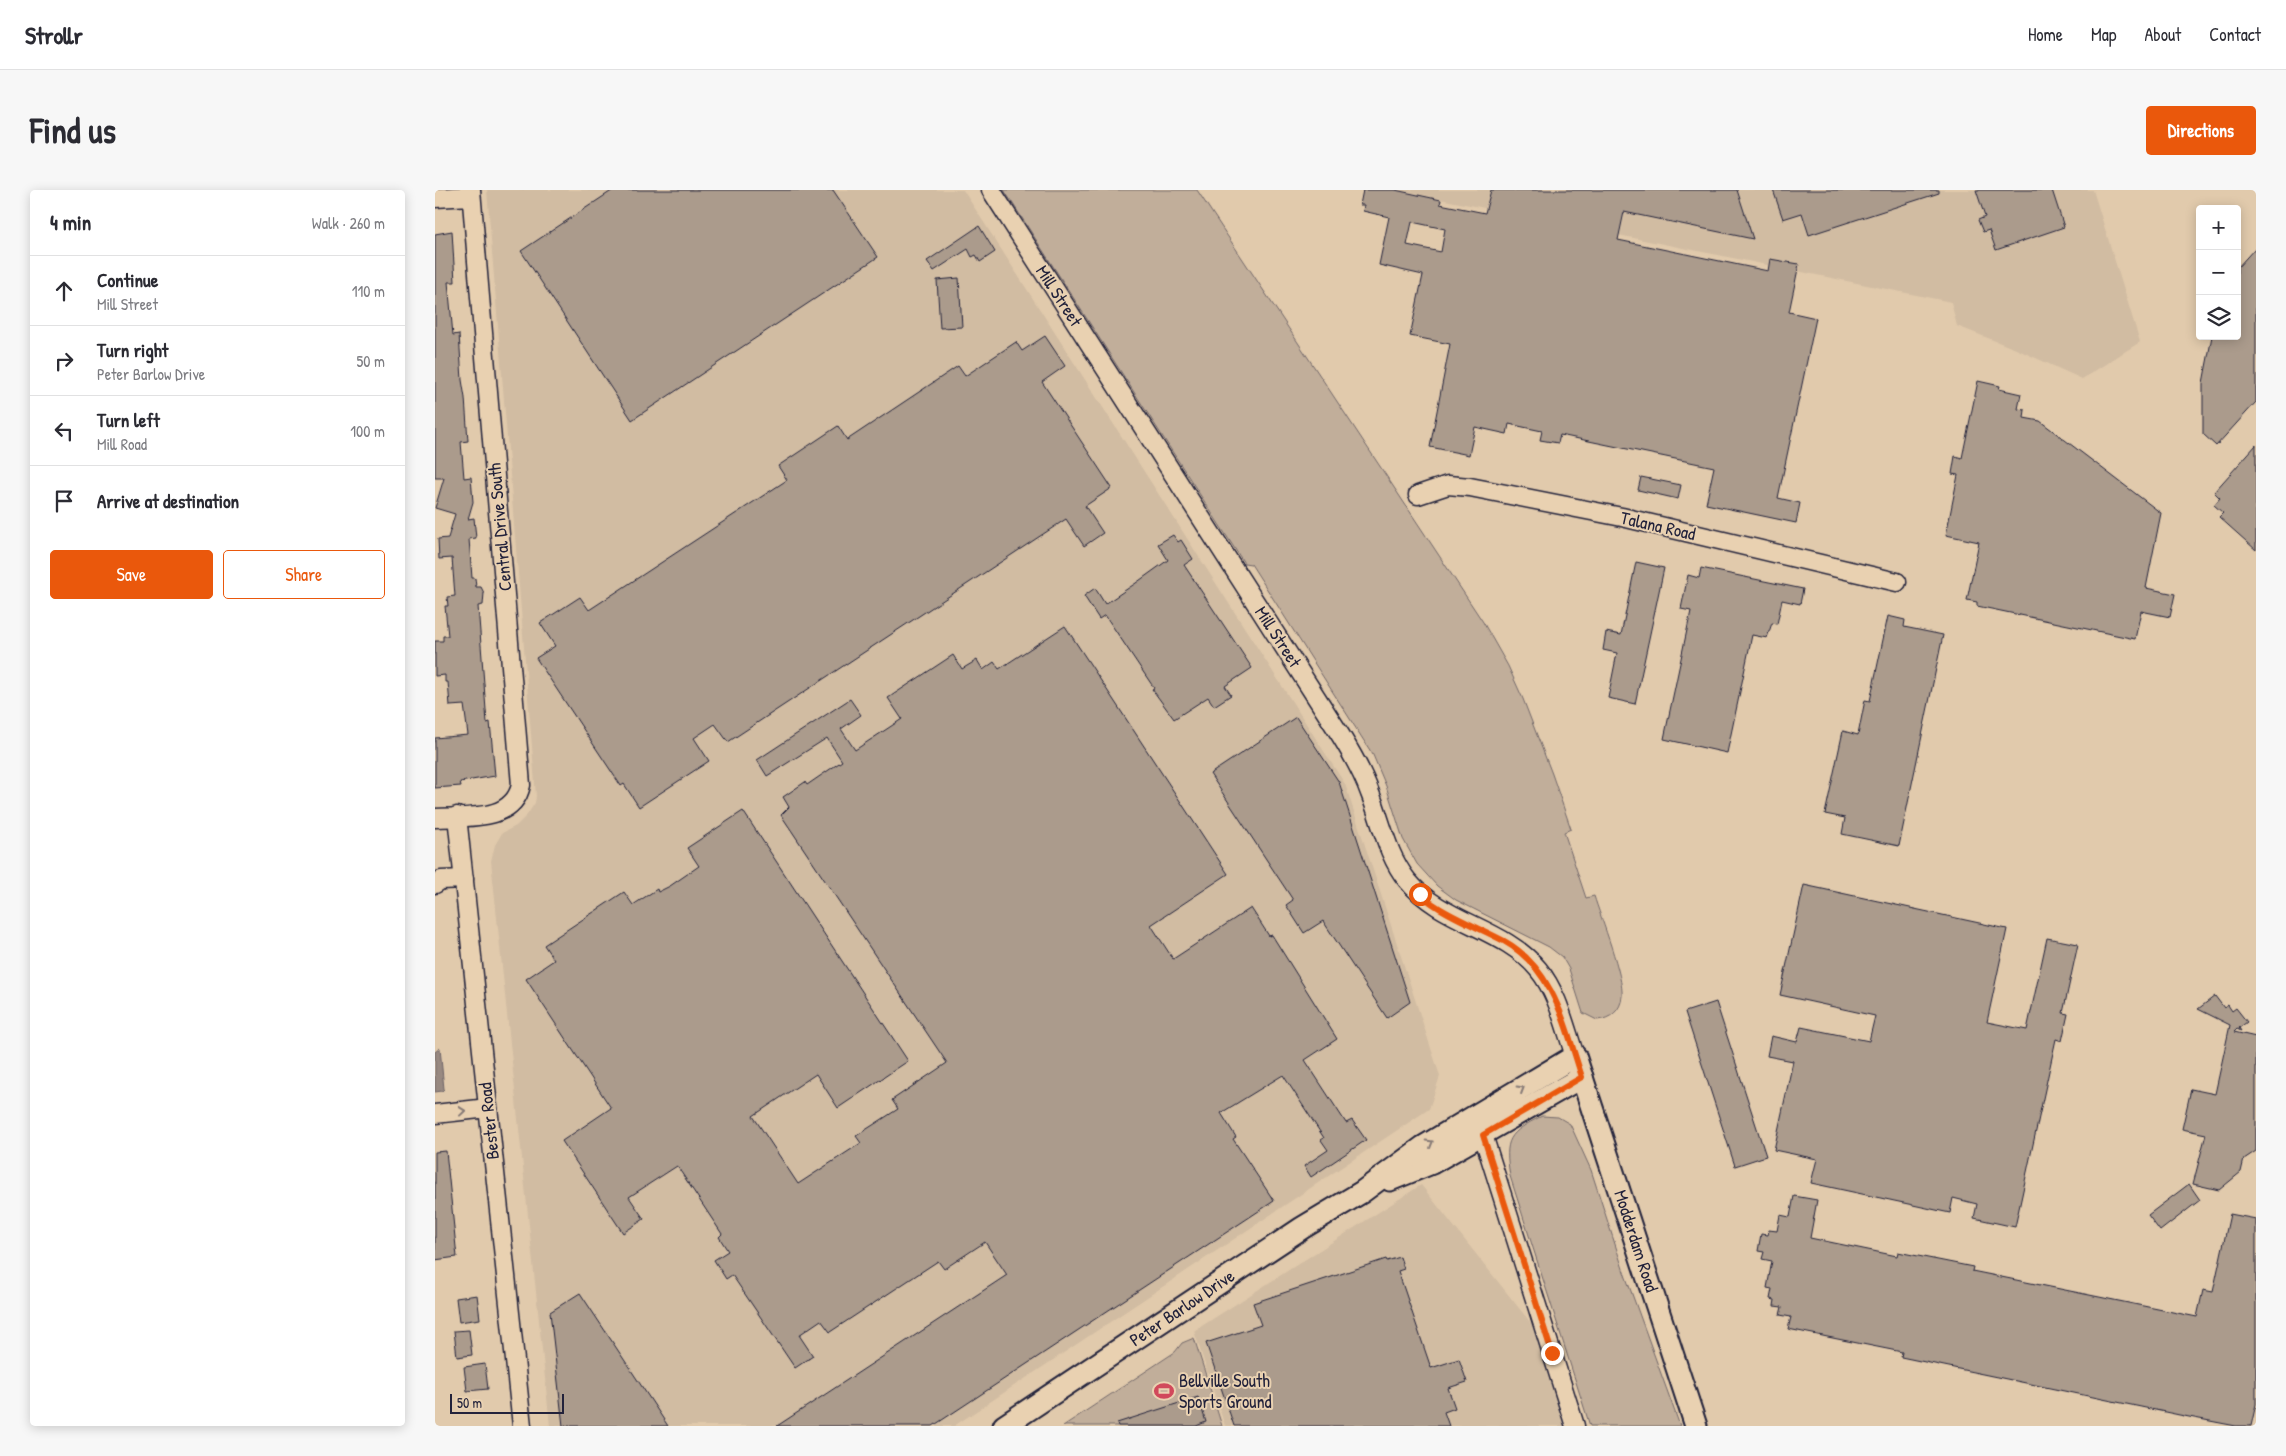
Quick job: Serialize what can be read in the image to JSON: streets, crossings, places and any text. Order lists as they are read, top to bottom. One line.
{"streets":{"street":["Mill Street","Talana Road","Central Drive South","Bester Road","Modderdam Road","Peter Barlow Drive"]},"crossings":[["Mill Street","Modderdam Road"],["Mill Street","Peter Barlow Drive"],["Central Drive South","Bester Road"],["Modderdam Road","Peter Barlow Drive"]],"places":{"sports":["Bellville South Sports Ground"]},"scale_bar":"50 m","page":{"header":"Strollr","nav":["Home","Map","About","Contact"],"buttons":["Directions",["Save","Share"]],"title":"Find us","heading":["4 min","Walk · 260 m"],"map_buttons":["+","−"],"list":[["Continue","Mill Street","110 m"],["Turn right","Peter Barlow Drive","50 m"],["Turn left","Mill Road","100 m"],"Arrive at destination"],"scale":"50 m"}}
